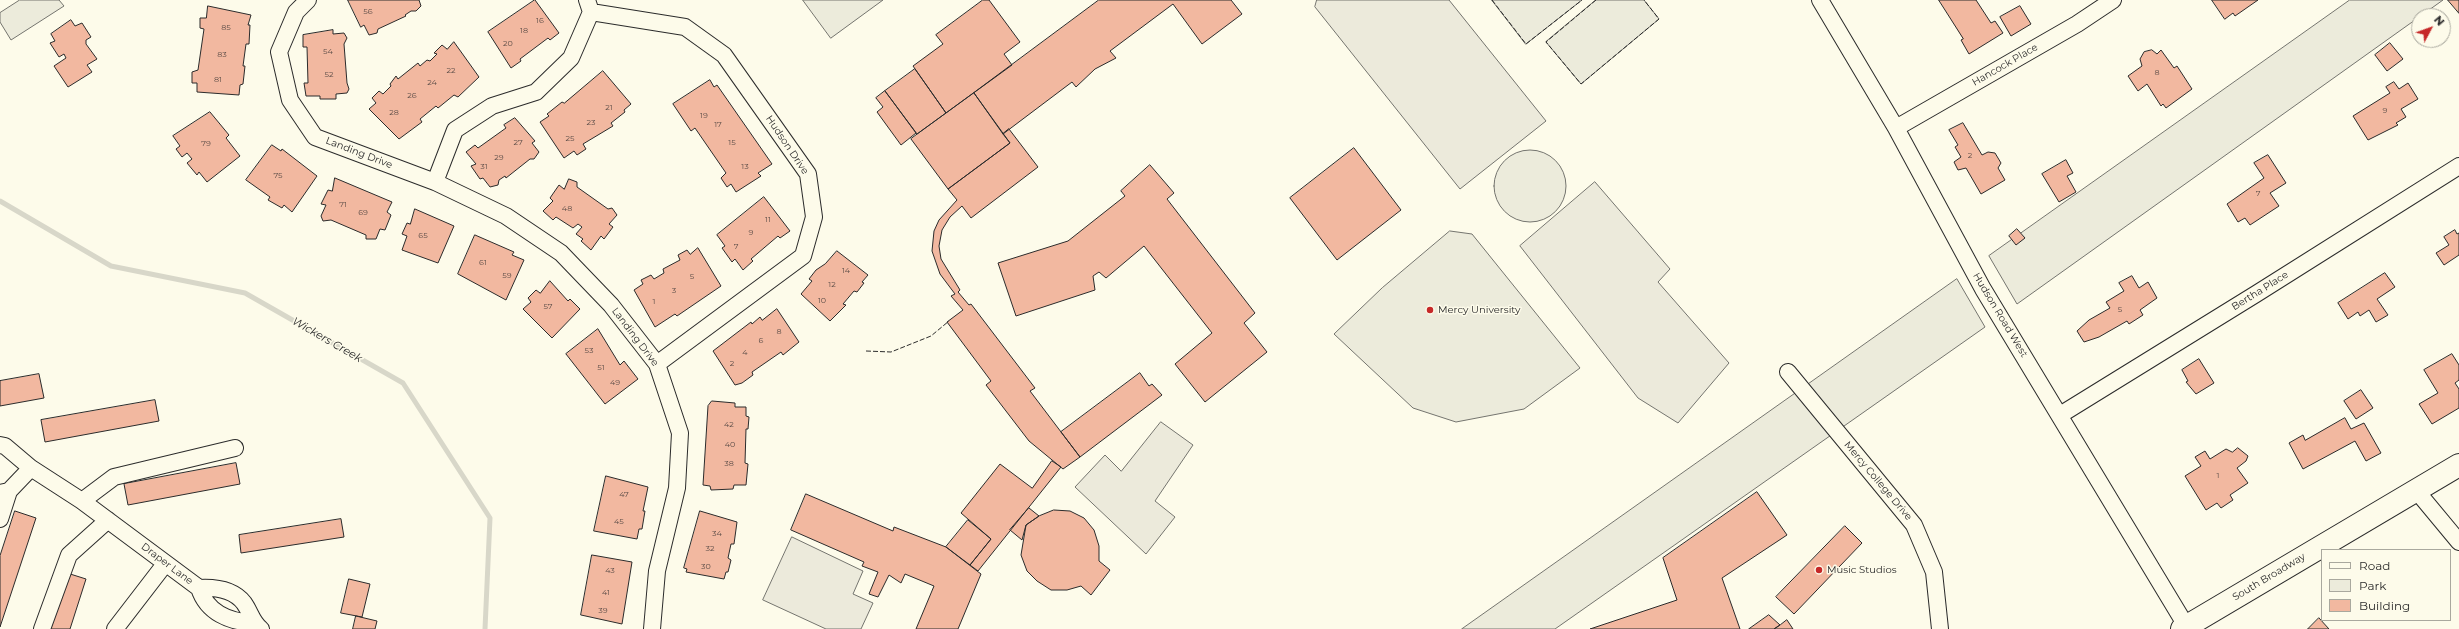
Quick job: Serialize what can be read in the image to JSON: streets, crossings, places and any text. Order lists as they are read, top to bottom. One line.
{"streets":{"main road":["South Broadway"],"street":["Hancock Place","Hudson Drive","Landing Drive","Bertha Place","Hudson Road West","Mercy College Drive","Draper Lane"]},"crossings":[["Hancock Place","Hudson Road West"],["Hudson Drive","Landing Drive"],["Bertha Place","Hudson Road West"],["Hudson Road West","South Broadway"]],"water":["Wickers Creek"],"places":["Mercy University","Music Studios"],"house_numbers":["56","16","85","18","20","54","83","22","8","52","81","24","26","21","9","28","19","23","17","25","27","15","79","2","29","31","13","75","7","71","48","69","11","9","65","7","61","14","59","5","12","3","10","1","57","5","8","6","53","4","2","51","49","42","40","38","1","47","45","34","32","30","43","41","39"],"legend":["Road","Park","Building"],"north":"top right"}
